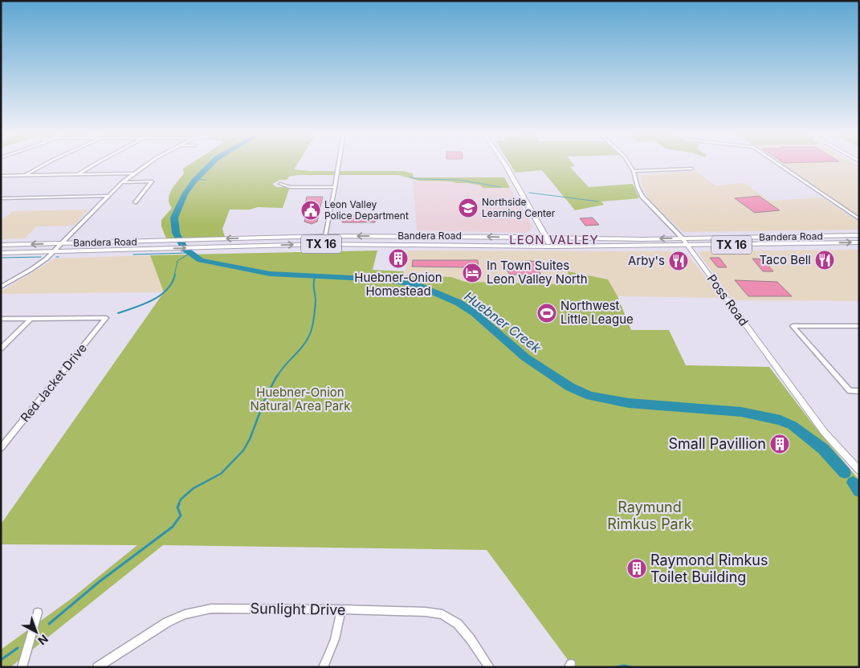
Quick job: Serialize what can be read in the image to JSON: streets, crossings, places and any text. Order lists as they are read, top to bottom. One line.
{"streets":{"main road":["Bandera Road","TX 16"],"street":["Poss Road","Red Jacket Drive","Sunlight Drive"]},"crossings":[["Bandera Road","Poss Road"]],"districts":["LEON VALLEY"],"water":["Huebner Creek"],"parks":["Huebner-Onion Natural Area Park","Raymund Rimkus Park"],"places":{"school or university":["Northside Learning Center"],"public building":["Leon Valley Police Department"],"building":["Huebner-Onion Homestead","Small Pavillion","Raymond Rimkus Toilet Building"],"restaurant":["Taco Bell","Arby's"],"hotel":["In Town Suites Leon Valley North"],"sports":["Northwest Little League"]},"north":"bottom right"}
